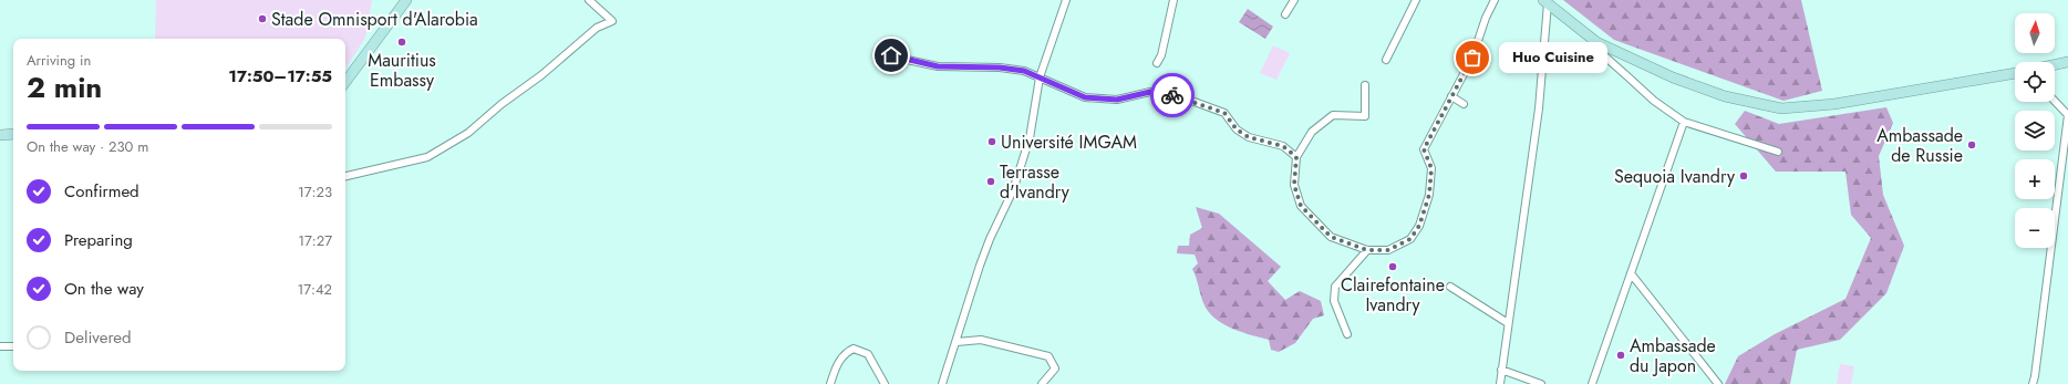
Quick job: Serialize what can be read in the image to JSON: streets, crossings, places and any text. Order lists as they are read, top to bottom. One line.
{"places":["Stade Omnisport d'Alarobia","Mauritius Embassy","Huo Cuisine","Université IMGAM","Ambassade de Russie","Sequoia Ivandry","Terrasse d'Ivandry","Clairefontaine Ivandry","Ambassade du Japon"],"north":"top","page":{"map_buttons":["+","−"],"heading":["2 min","Arriving in","17:50–17:55"],"bubble":"Huo Cuisine","bar":"On the way · 230 m","list":[["Confirmed","17:23"],["Preparing","17:27"],["On the way","17:42"],"Delivered"]}}
